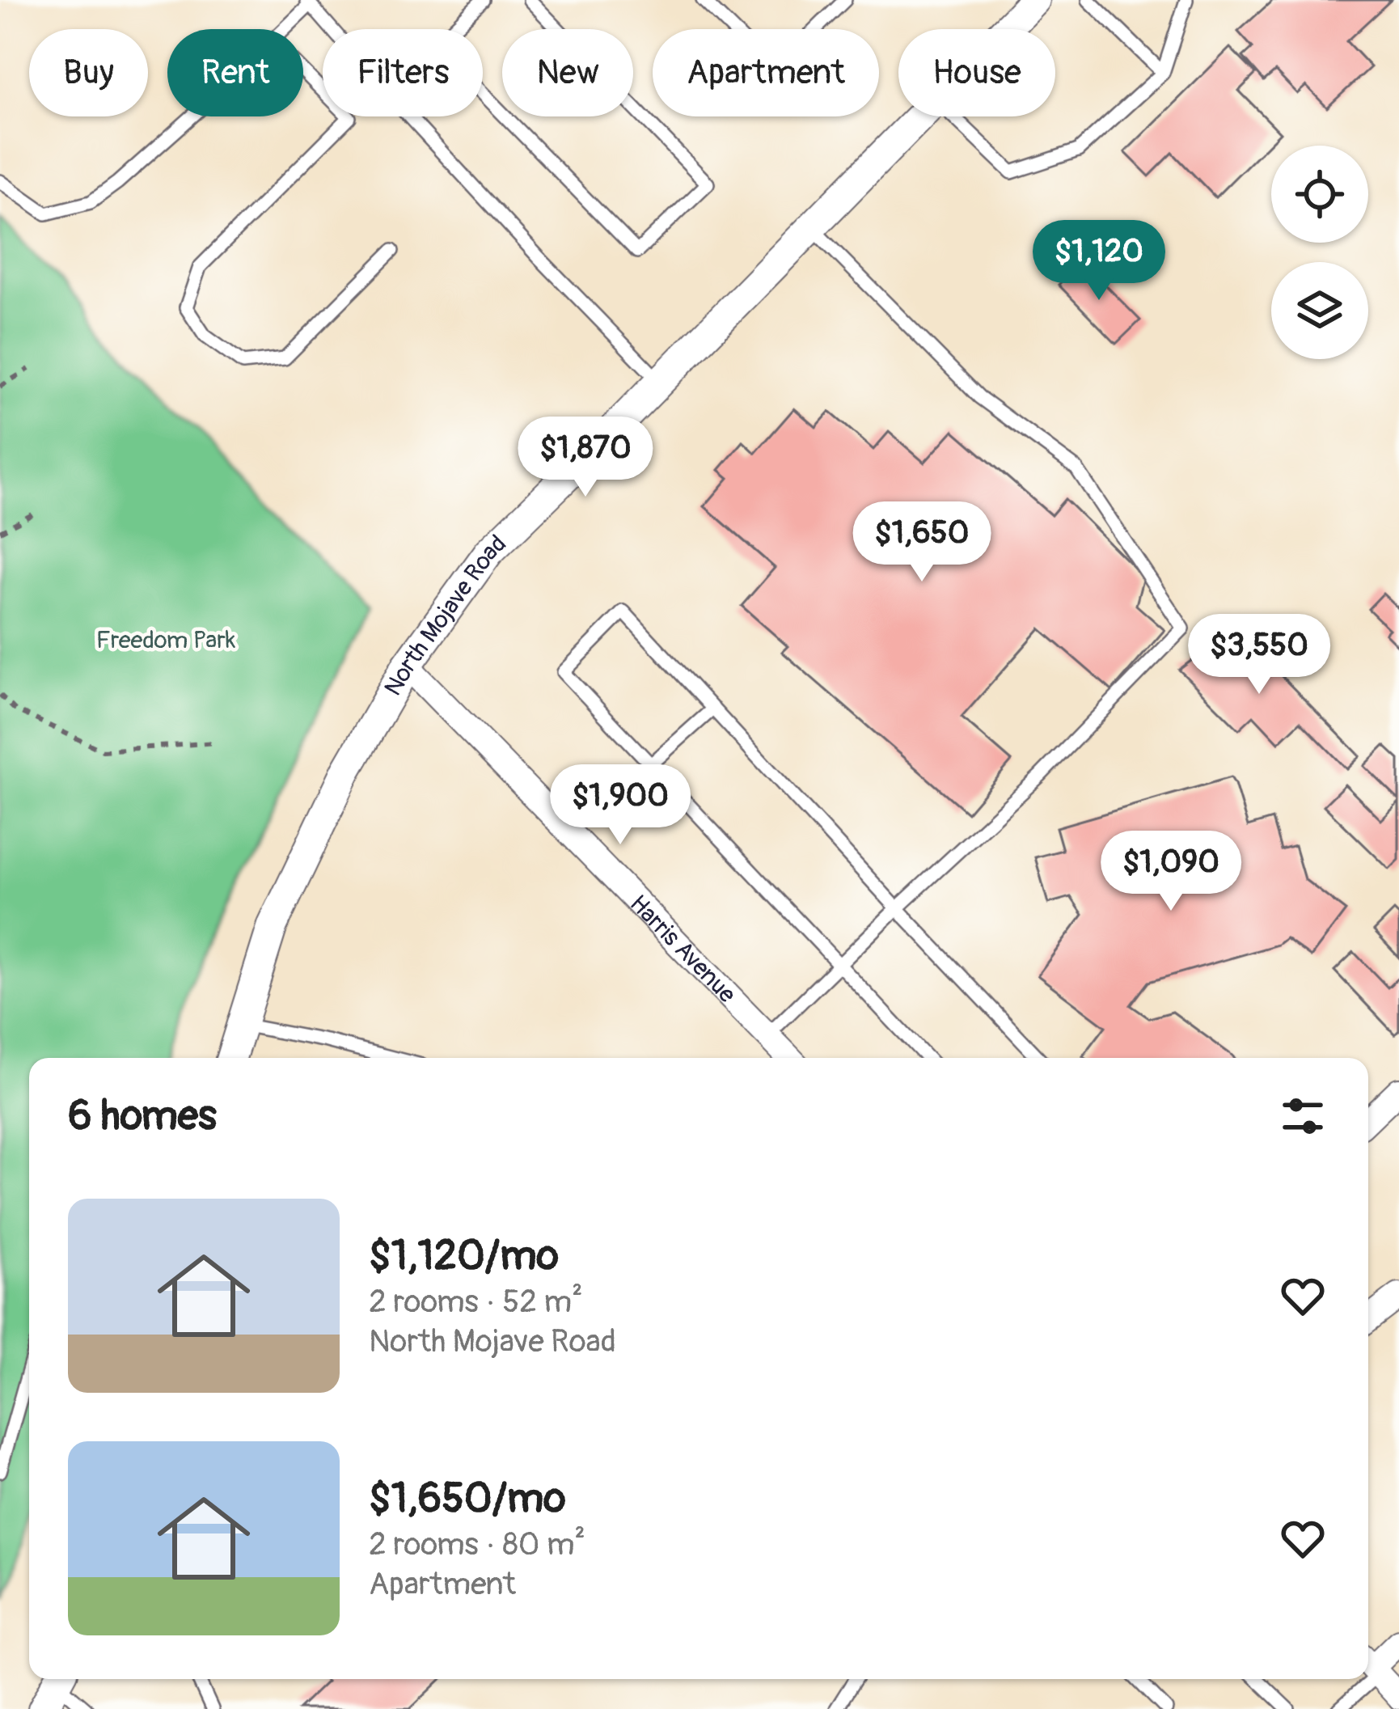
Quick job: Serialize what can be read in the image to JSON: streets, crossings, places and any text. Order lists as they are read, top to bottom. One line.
{"streets":{"street":["North Mojave Road","Harris Avenue"]},"crossings":[["North Mojave Road","Harris Avenue"]],"parks":["Freedom Park"],"page":{"chip":["Buy","Rent","Filters","New","Apartment","House"],"price":["$1,120","$1,870","$1,650","$3,550","$1,900","$1,090"],"heading":"6 homes","list":[{"name":"$1,120/mo","note":"2 rooms · 52 m² · North Mojave Road"},{"name":"$1,650/mo","note":"2 rooms · 80 m² · Apartment"}]}}
